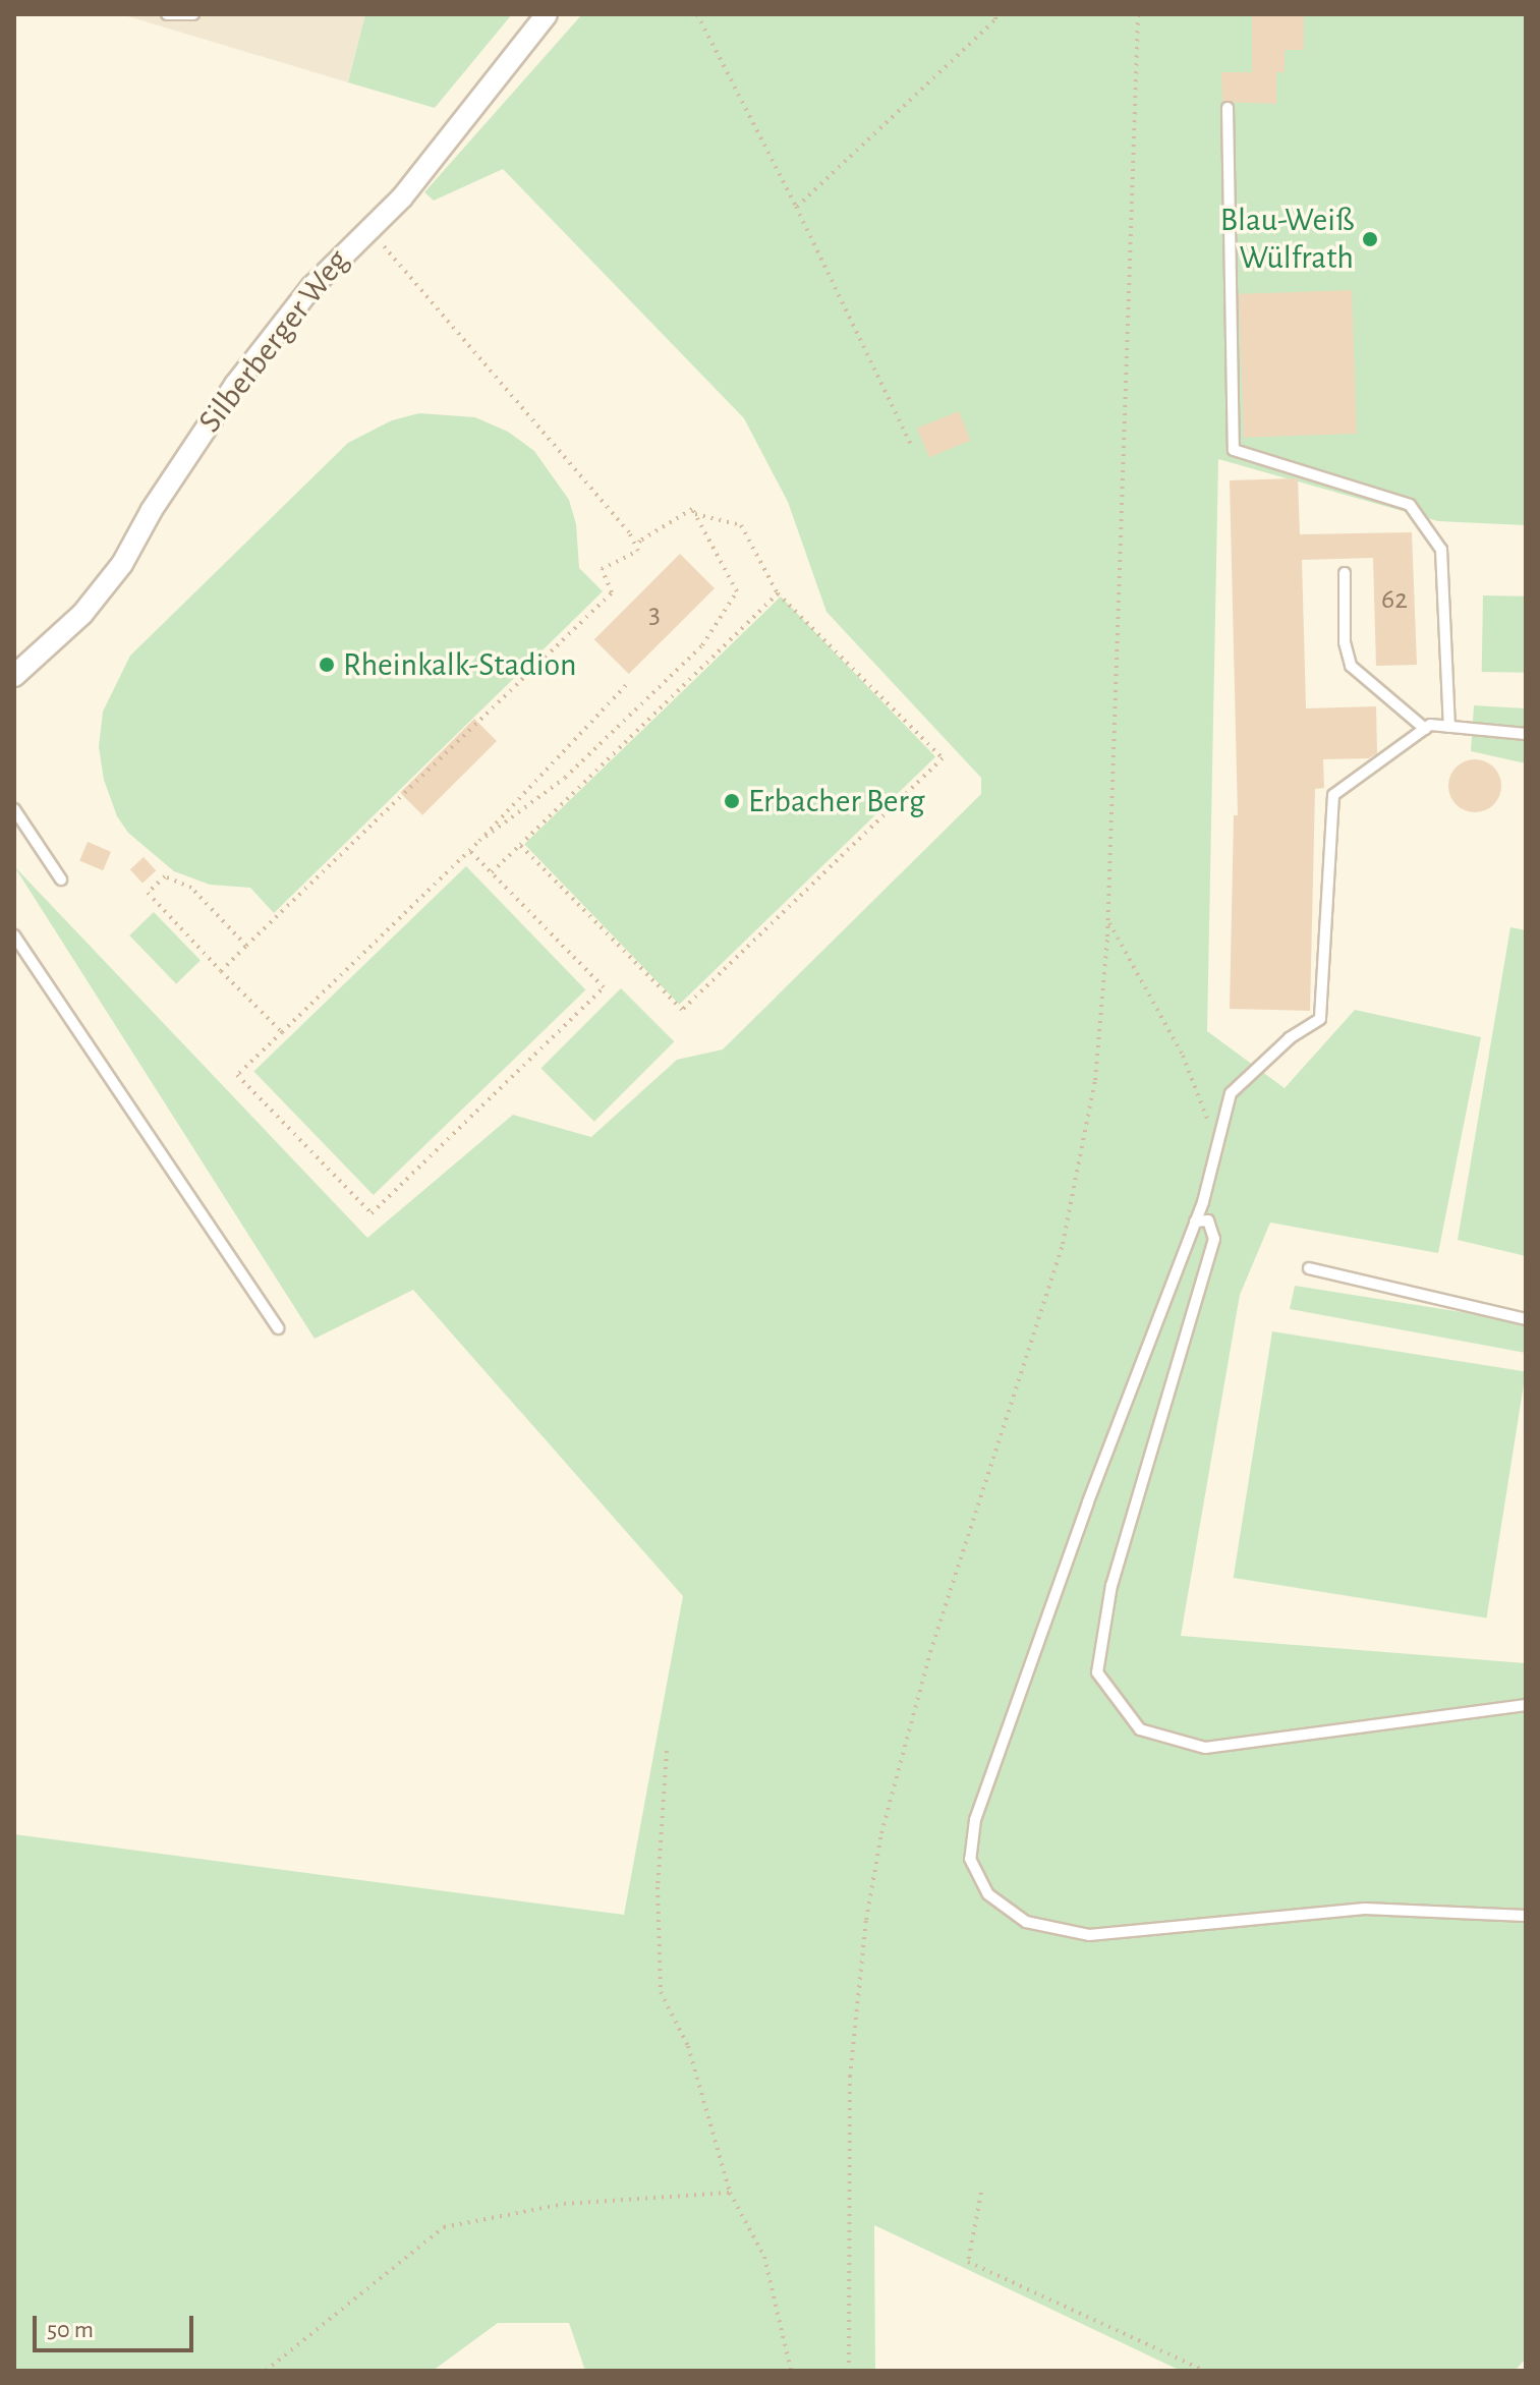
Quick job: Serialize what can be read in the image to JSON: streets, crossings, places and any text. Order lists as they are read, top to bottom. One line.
{"streets":{"street":["Silberberger Weg"]},"places":["Blau-Weiß Wülfrath","Rheinkalk-Stadion","Erbacher Berg"],"house_numbers":["62","3"],"scale_bar":"50 m"}
